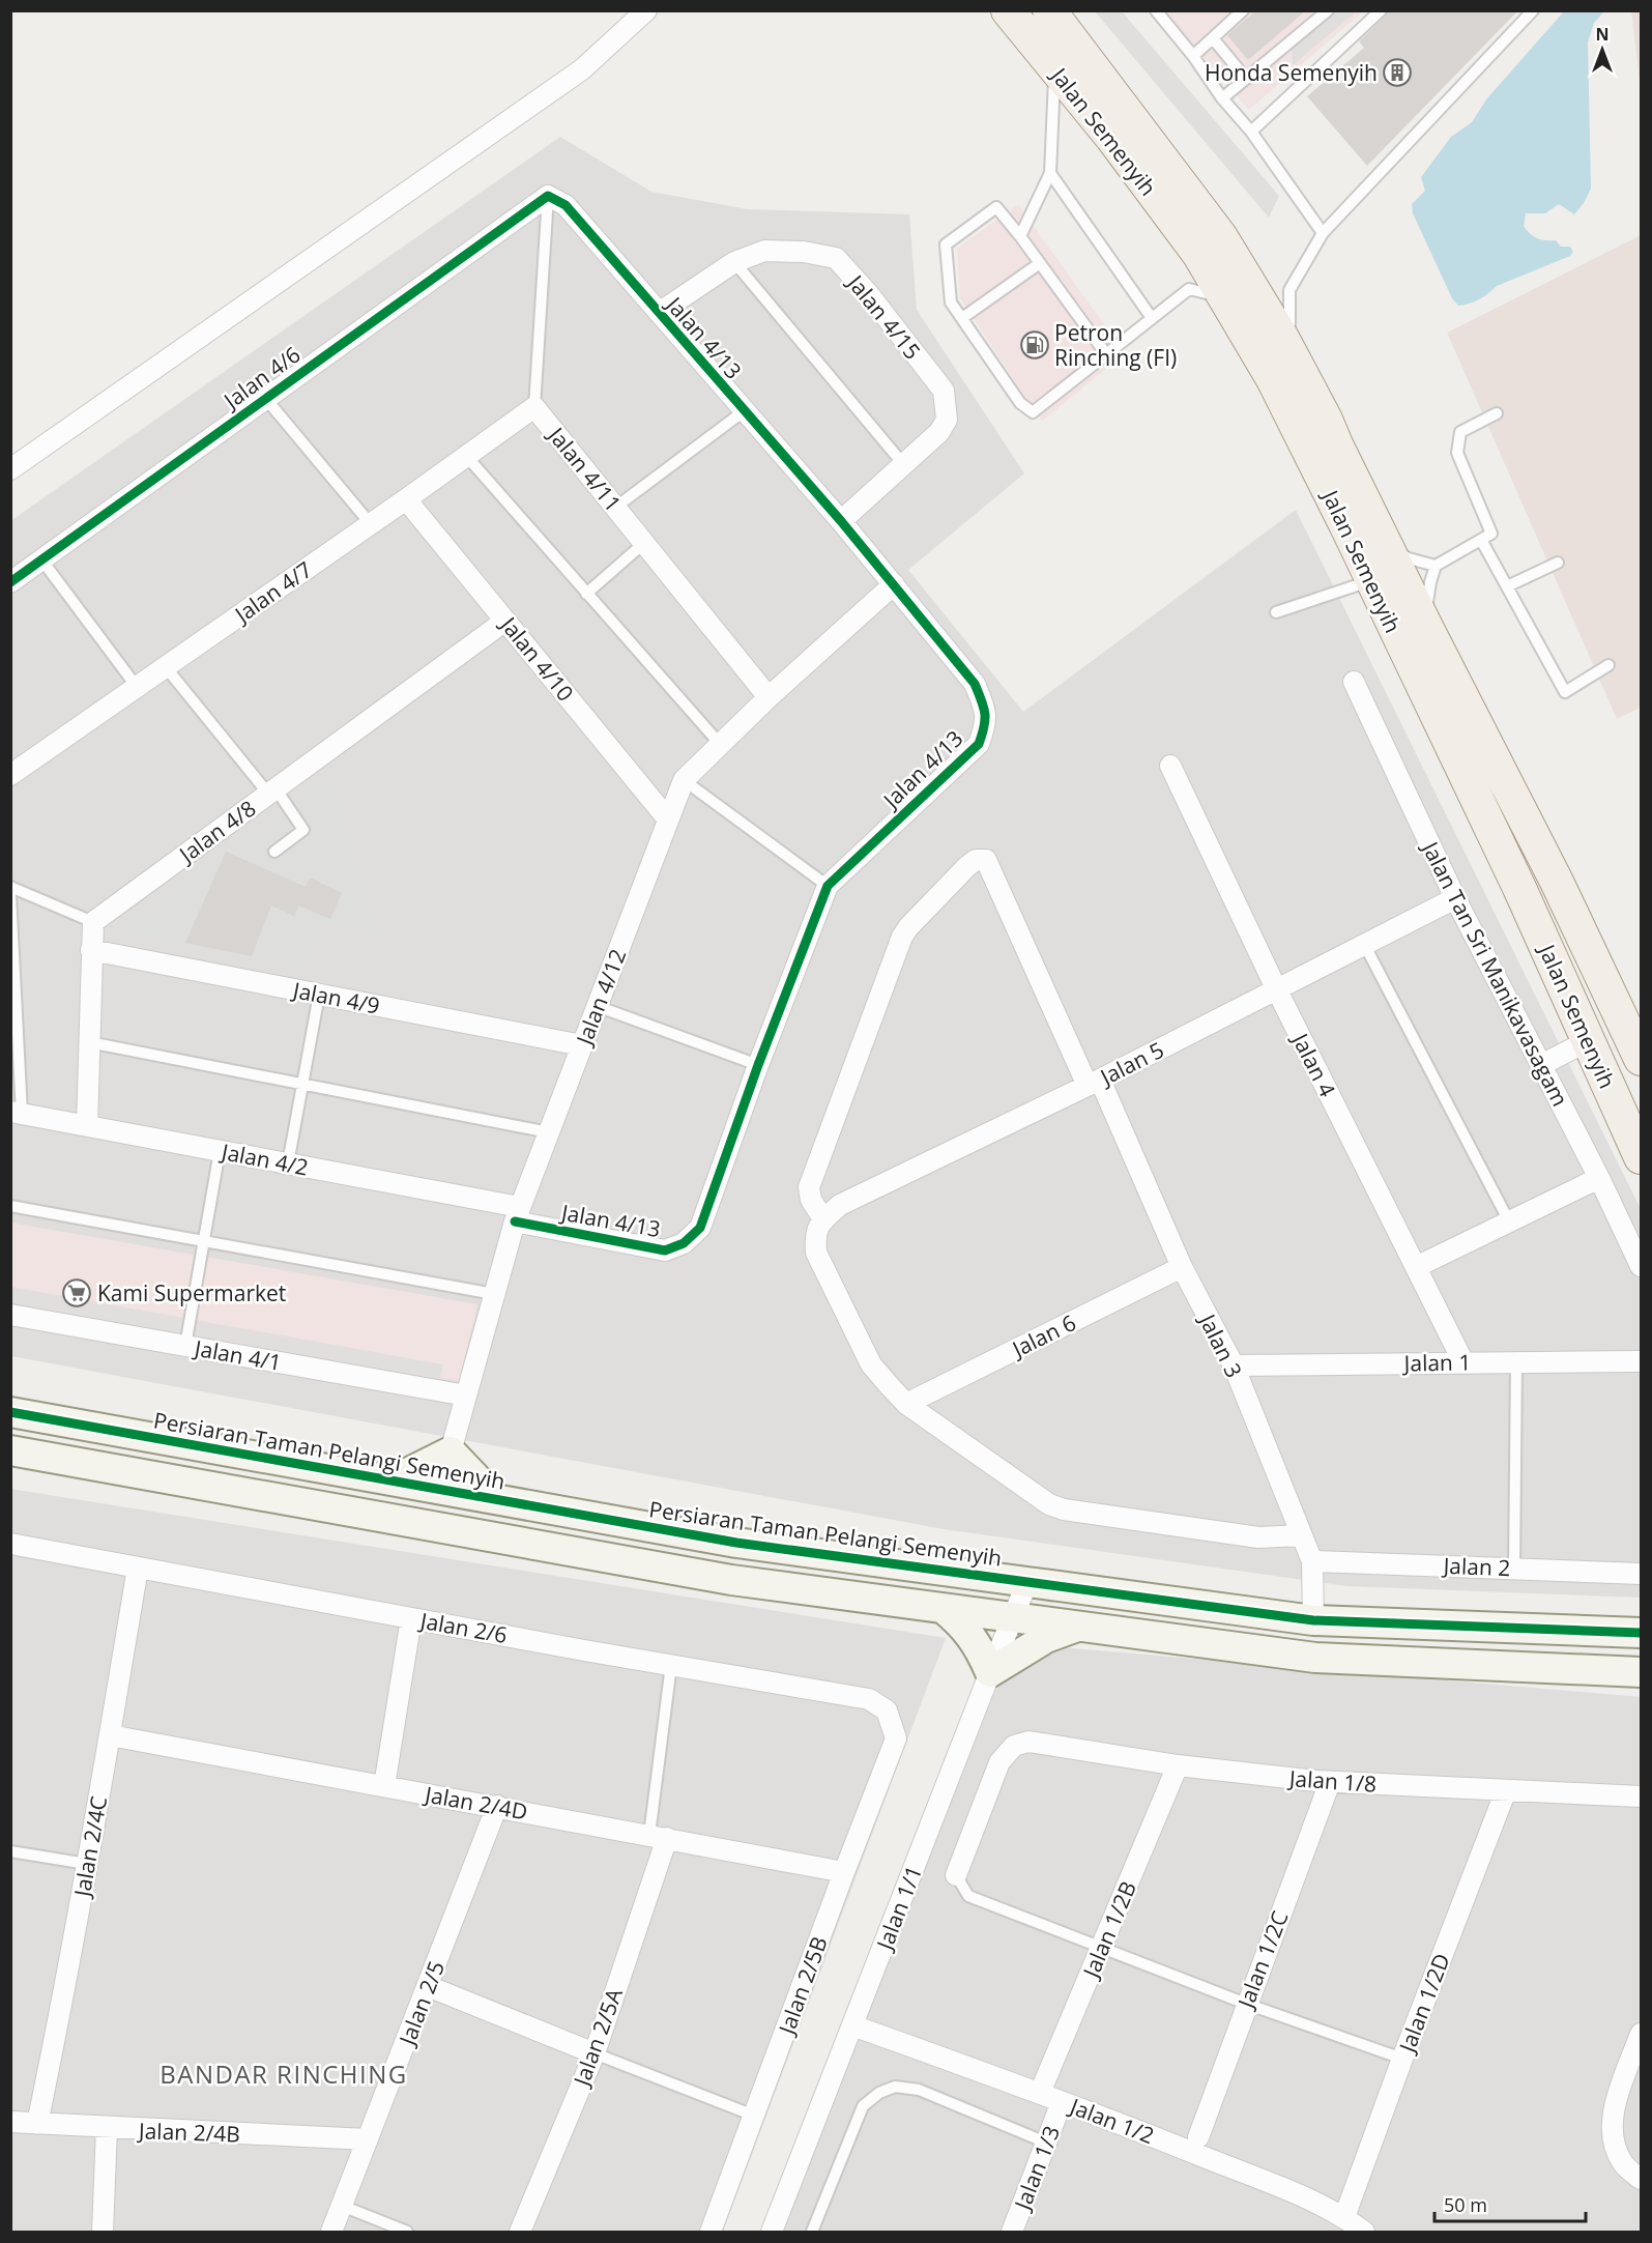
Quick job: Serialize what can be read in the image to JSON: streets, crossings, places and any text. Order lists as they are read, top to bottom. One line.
{"streets":{"main road":["Jalan Semenyih"],"street":["Jalan 4/15","Jalan 4/13","Jalan 4/6","Jalan 4/11","Jalan 4/7","Jalan 4/10","Jalan 4/8","Jalan Tan Sri Manikavasagam","Jalan 4/12","Jalan 4/9","Jalan 5","Jalan 4","Jalan 4/2","Jalan 6","Jalan 3","Jalan 4/1","Jalan 1","Persiaran Taman Pelangi Semenyih","Jalan 2","Jalan 2/6","Jalan 1/8","Jalan 2/4D","Jalan 2/4C","Jalan 1/1","Jalan 1/2B","Jalan 1/2C","Jalan 2/5B","Jalan 2/5","Jalan 1/2D","Jalan 2/5A","Jalan 1/2","Jalan 2/4B","Jalan 1/3"]},"crossings":[["Jalan 4/15","Jalan 4/13"],["Jalan 4/13","Jalan 4/6"],["Jalan 4/13","Jalan 4/11"],["Jalan 4/13","Jalan 4/12"],["Jalan 4/13","Jalan 4/2"],["Jalan 4/6","Jalan 4/11"],["Jalan 4/11","Jalan 4/7"],["Jalan 4/11","Jalan 4/12"],["Jalan 4/7","Jalan 4/10"],["Jalan 4/10","Jalan 4/8"],["Jalan 4/10","Jalan 4/12"],["Jalan Tan Sri Manikavasagam","Jalan 5"],["Jalan 4/12","Jalan 4/9"],["Jalan 4/12","Jalan 4/2"],["Jalan 4/12","Jalan 4/1"],["Jalan 4/12","Persiaran Taman Pelangi Semenyih"],["Jalan 5","Jalan 4"],["Jalan 5","Jalan 3"],["Jalan 4","Jalan 1"],["Jalan 6","Jalan 3"],["Jalan 3","Jalan 1"],["Jalan 3","Persiaran Taman Pelangi Semenyih"],["Jalan 3","Jalan 2"],["Persiaran Taman Pelangi Semenyih","Jalan 1/1"],["Jalan 2/6","Jalan 2/4C"],["Jalan 2/6","Jalan 2/5B"],["Jalan 1/8","Jalan 1/2B"],["Jalan 1/8","Jalan 1/2C"],["Jalan 1/8","Jalan 1/2D"],["Jalan 2/4D","Jalan 2/4C"],["Jalan 2/4D","Jalan 2/5B"],["Jalan 2/4D","Jalan 2/5"],["Jalan 2/4D","Jalan 2/5A"],["Jalan 2/4C","Jalan 2/4B"],["Jalan 1/1","Jalan 1/2"],["Jalan 1/2B","Jalan 1/2"],["Jalan 2/5","Jalan 2/4B"],["Jalan 1/2D","Jalan 1/2"],["Jalan 1/2","Jalan 1/3"]],"districts":["BANDAR RINCHING"],"places":{"building":["Honda Semenyih"],"fuel station":["Petron Rinching (FI)"],"supermarket":["Kami Supermarket"]},"scale_bar":"50 m","north":"top"}
